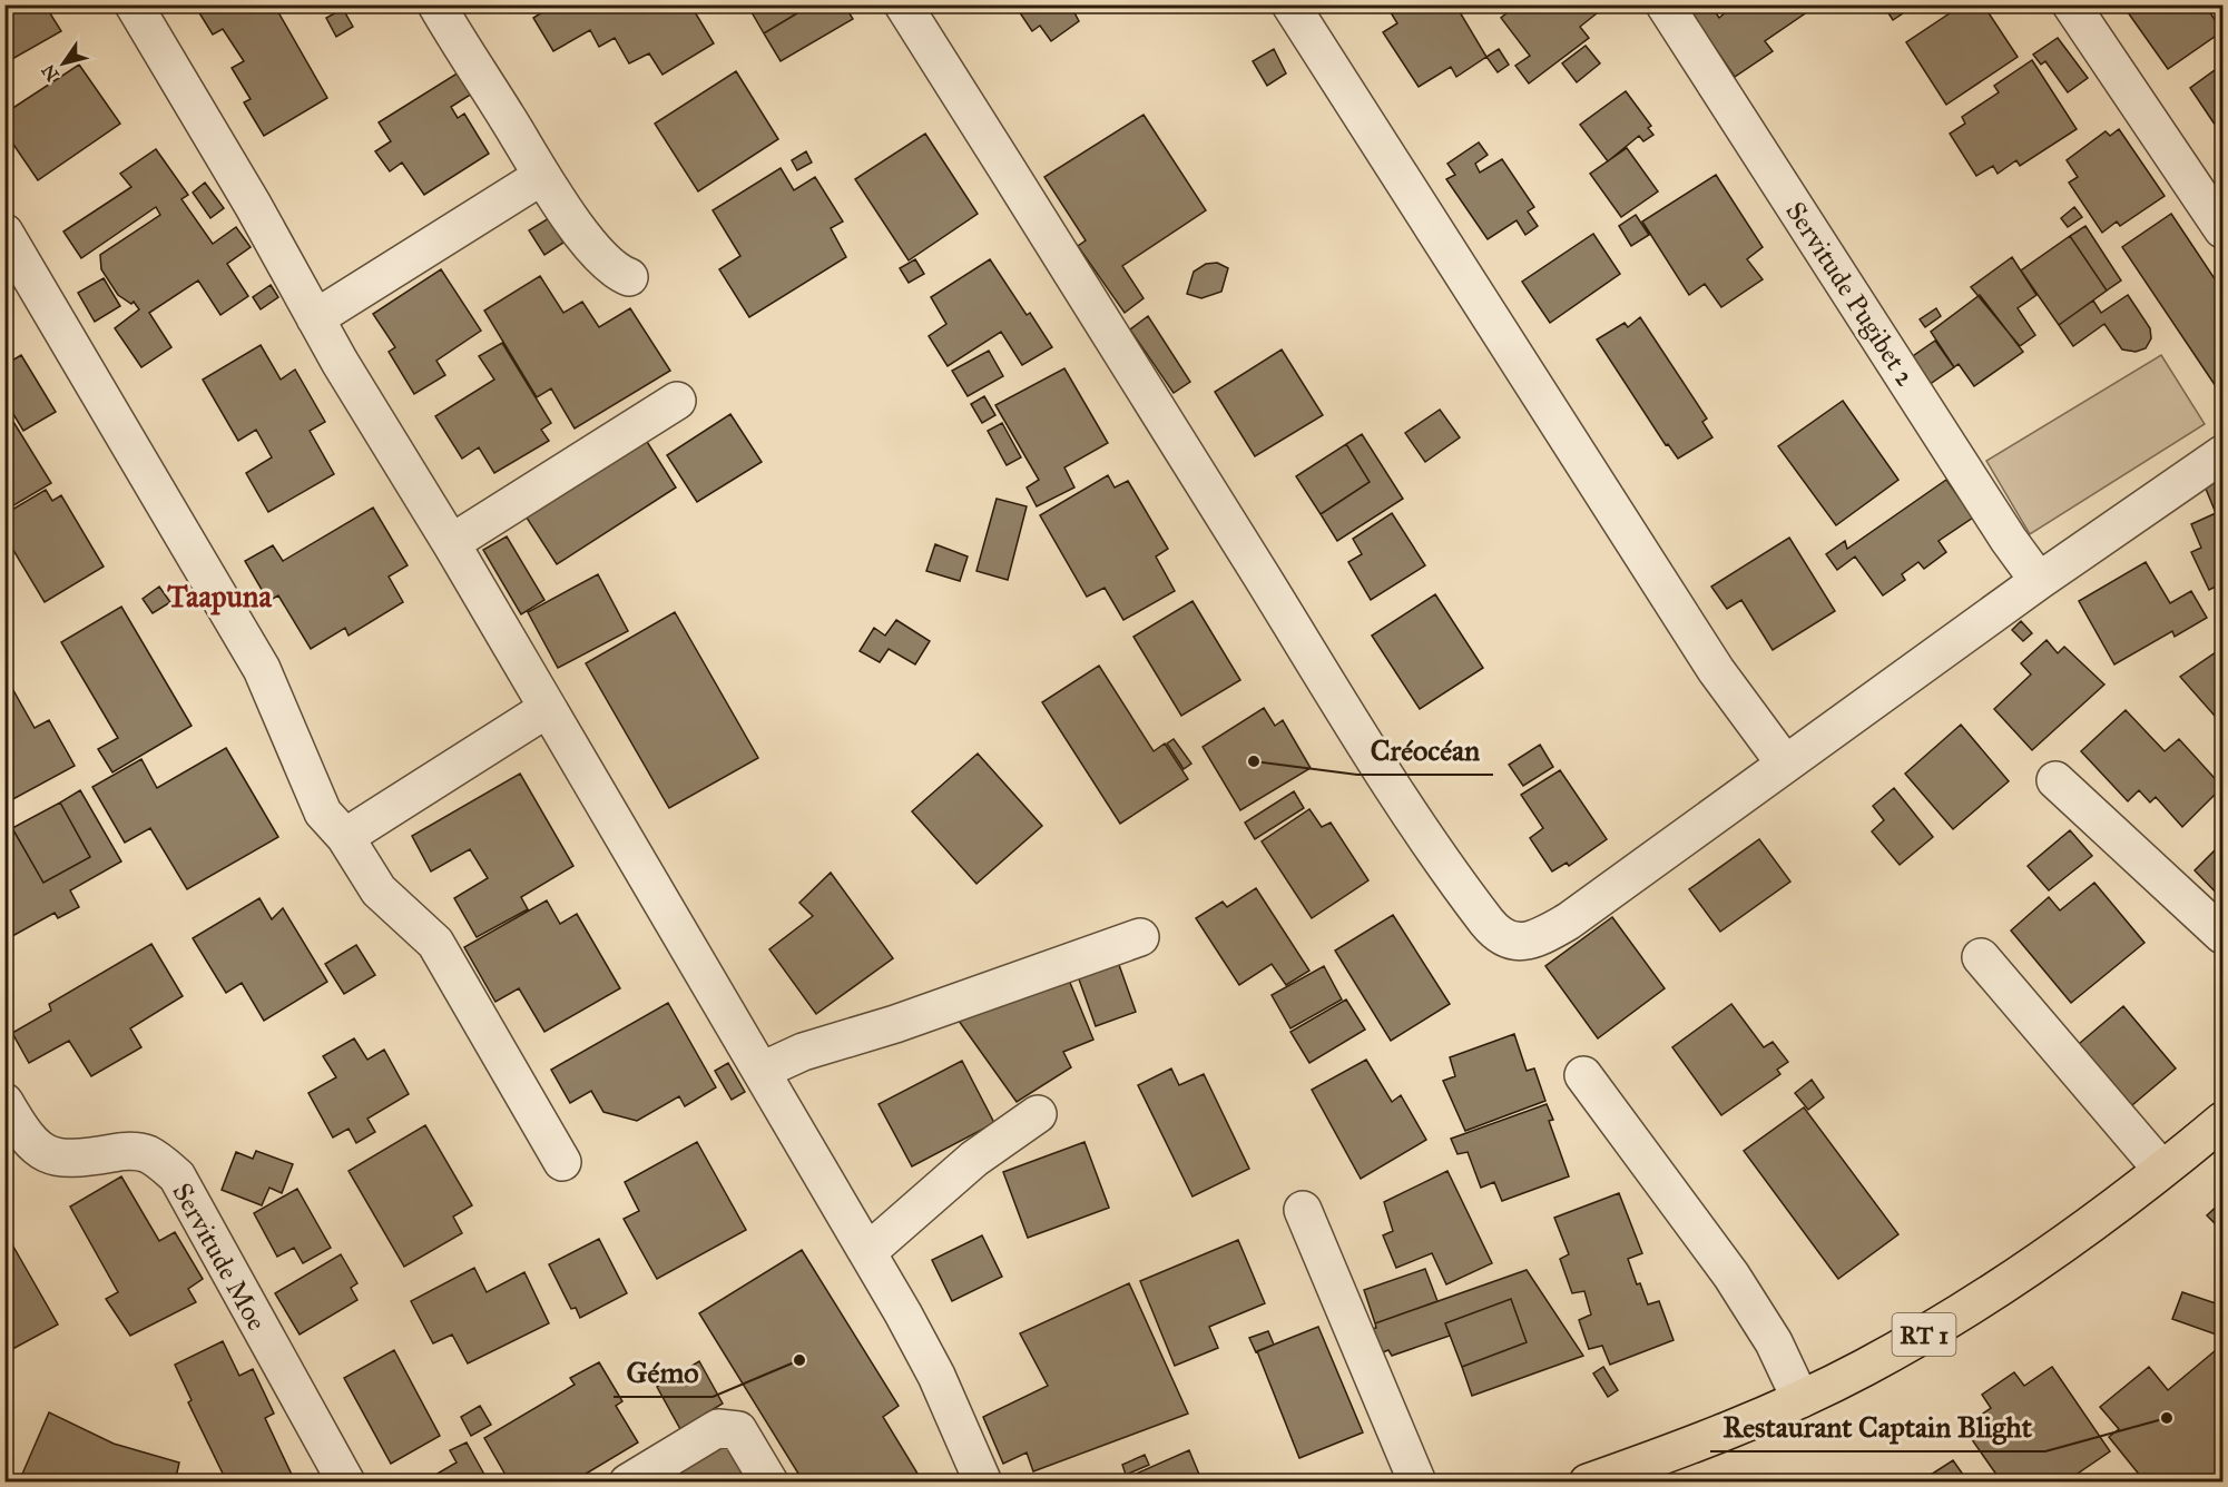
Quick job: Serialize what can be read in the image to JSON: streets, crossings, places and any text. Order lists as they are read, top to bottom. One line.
{"streets":{"main road":["RT 1"],"street":["Servitude Pugibet 2","Servitude Moe"]},"districts":["Taapuna"],"places":["Créocéan","Gémo","Restaurant Captain Blight"],"north":"bottom left"}
